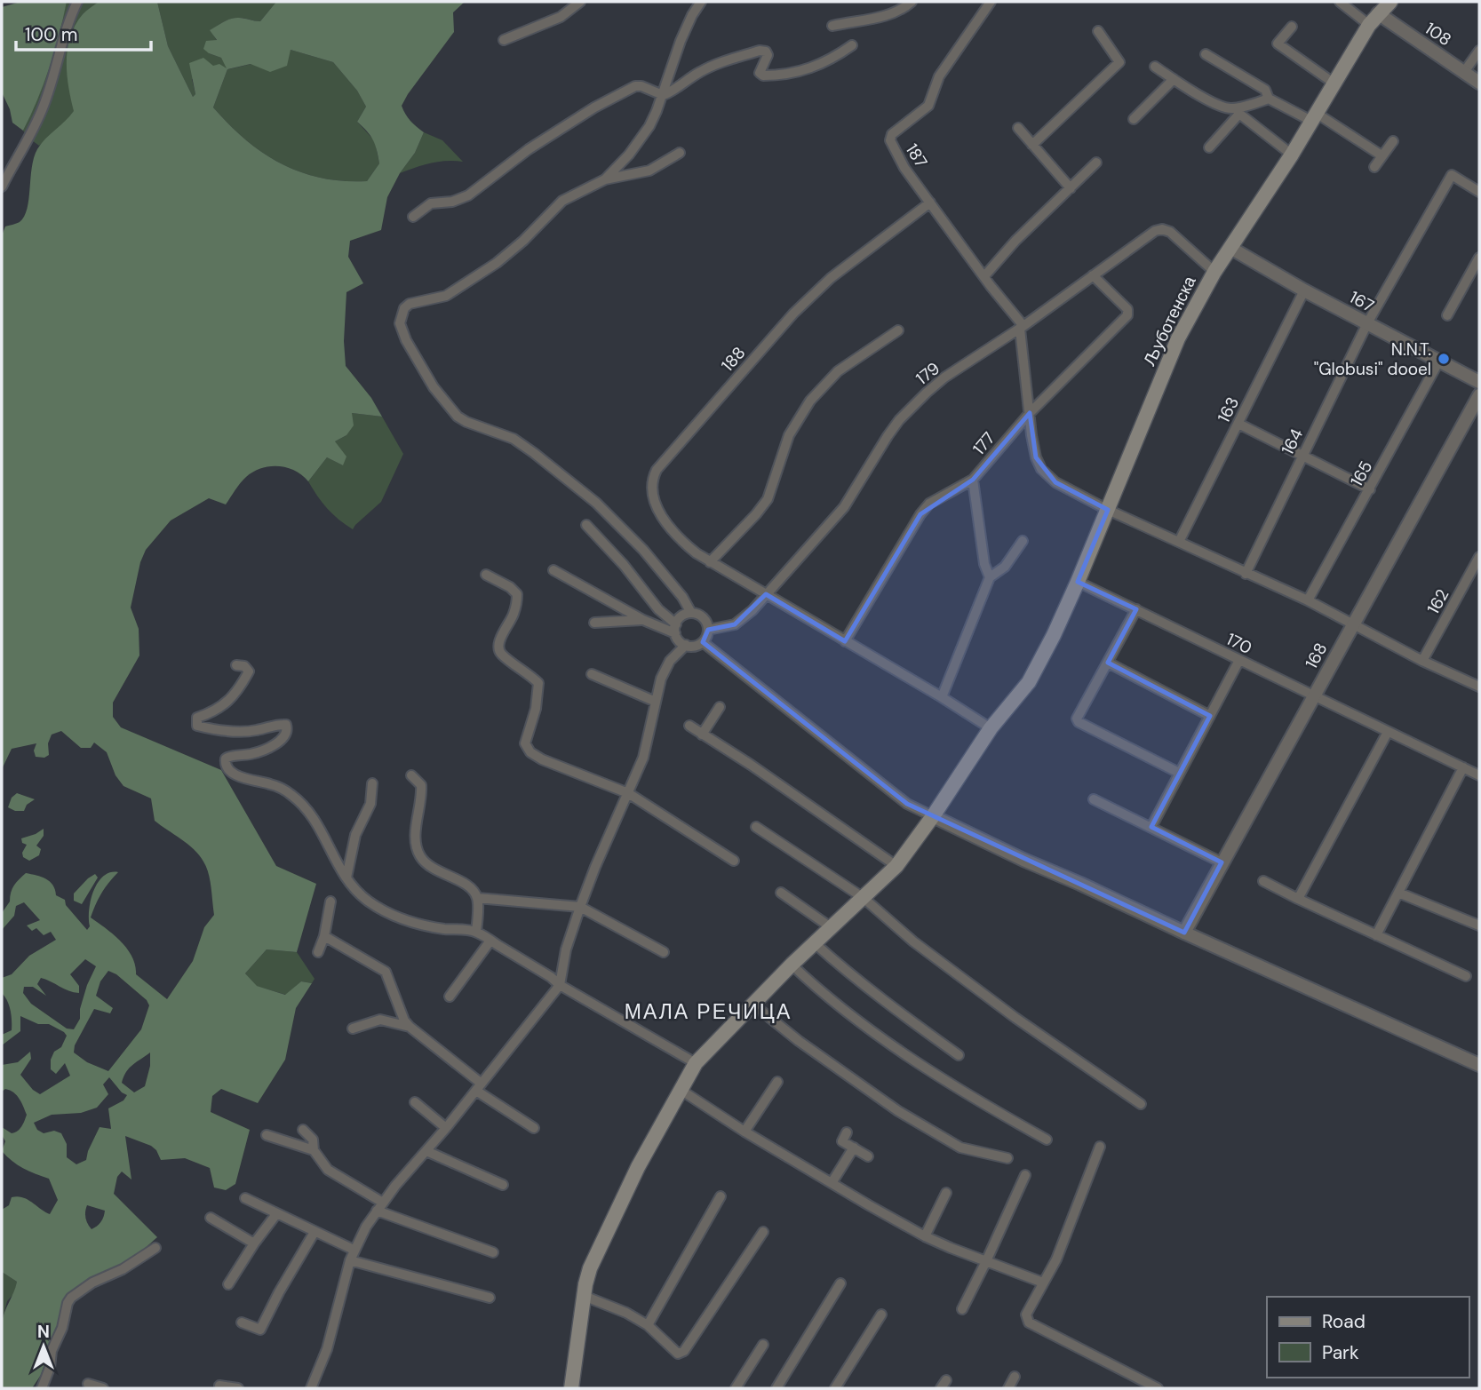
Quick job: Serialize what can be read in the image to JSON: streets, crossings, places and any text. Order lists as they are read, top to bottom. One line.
{"streets":{"main road":["Љуботенска"],"street":["108","187","167","188","179","163","164","177","165","162","170","168"]},"crossings":[["108","Љуботенска"],["187","188"],["187","179"],["167","Љуботенска"],["167","163"],["167","164"],["167","165"],["Љуботенска","188"],["Љуботенска","179"],["Љуботенска","170"],["188","179"],["188","177"],["179","177"],["170","168"]],"districts":["МАЛА РЕЧИЦА"],"places":["N.N.T. \"Globusi\" dooel"],"legend":["Road","Park"],"scale_bar":"100 m","north":"top"}
